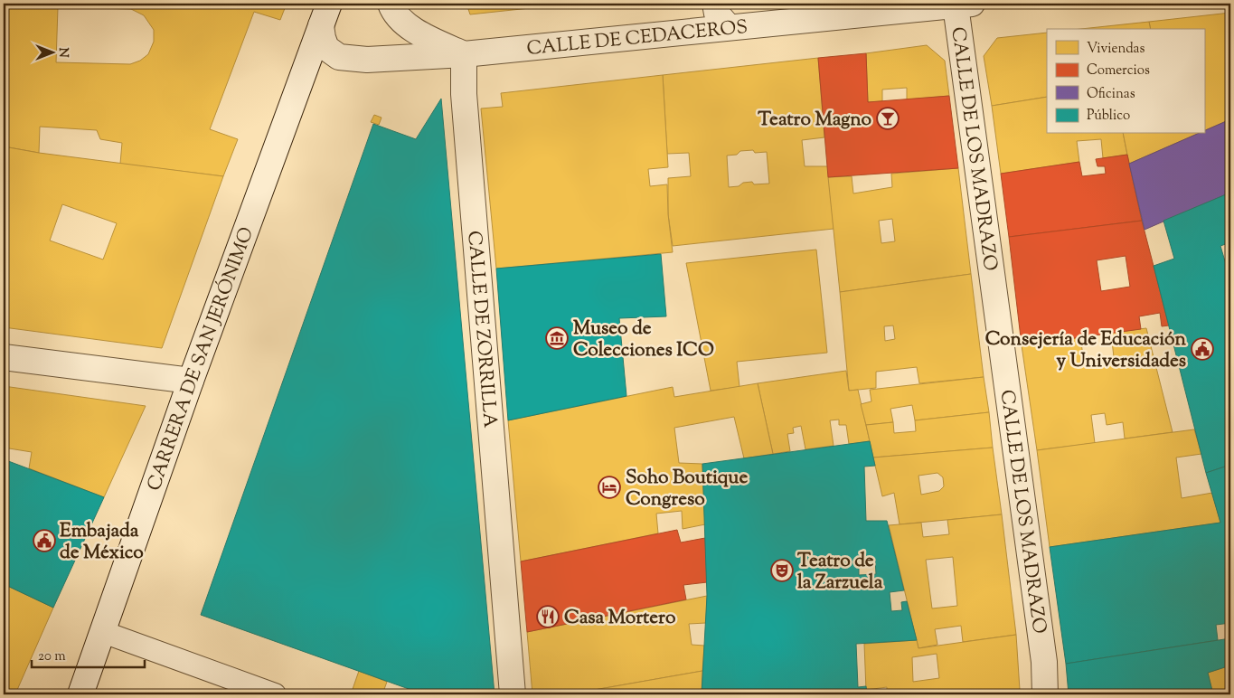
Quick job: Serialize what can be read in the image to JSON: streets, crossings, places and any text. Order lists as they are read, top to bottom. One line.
{"streets":{"street":["CALLE DE CEDACEROS","CALLE DE LOS MADRAZO","CALLE DE ZORRILLA","CARRERA DE SAN JERÓNIMO"]},"crossings":[["CALLE DE CEDACEROS","CALLE DE LOS MADRAZO"],["CALLE DE CEDACEROS","CALLE DE ZORRILLA"],["CALLE DE CEDACEROS","CARRERA DE SAN JERÓNIMO"],["CALLE DE ZORRILLA","CARRERA DE SAN JERÓNIMO"]],"places":{"bar":["Teatro Magno"],"museum":["Museo de Colecciones ICO"],"public building":["Consejería de Educación y Universidades","Embajada de México"],"hotel":["Soho Boutique Congreso"],"theatre":["Teatro de la Zarzuela"],"restaurant":["Casa Mortero"]},"legend":["Viviendas","Comercios","Oficinas","Público"],"scale_bar":"20 m","north":"right"}
